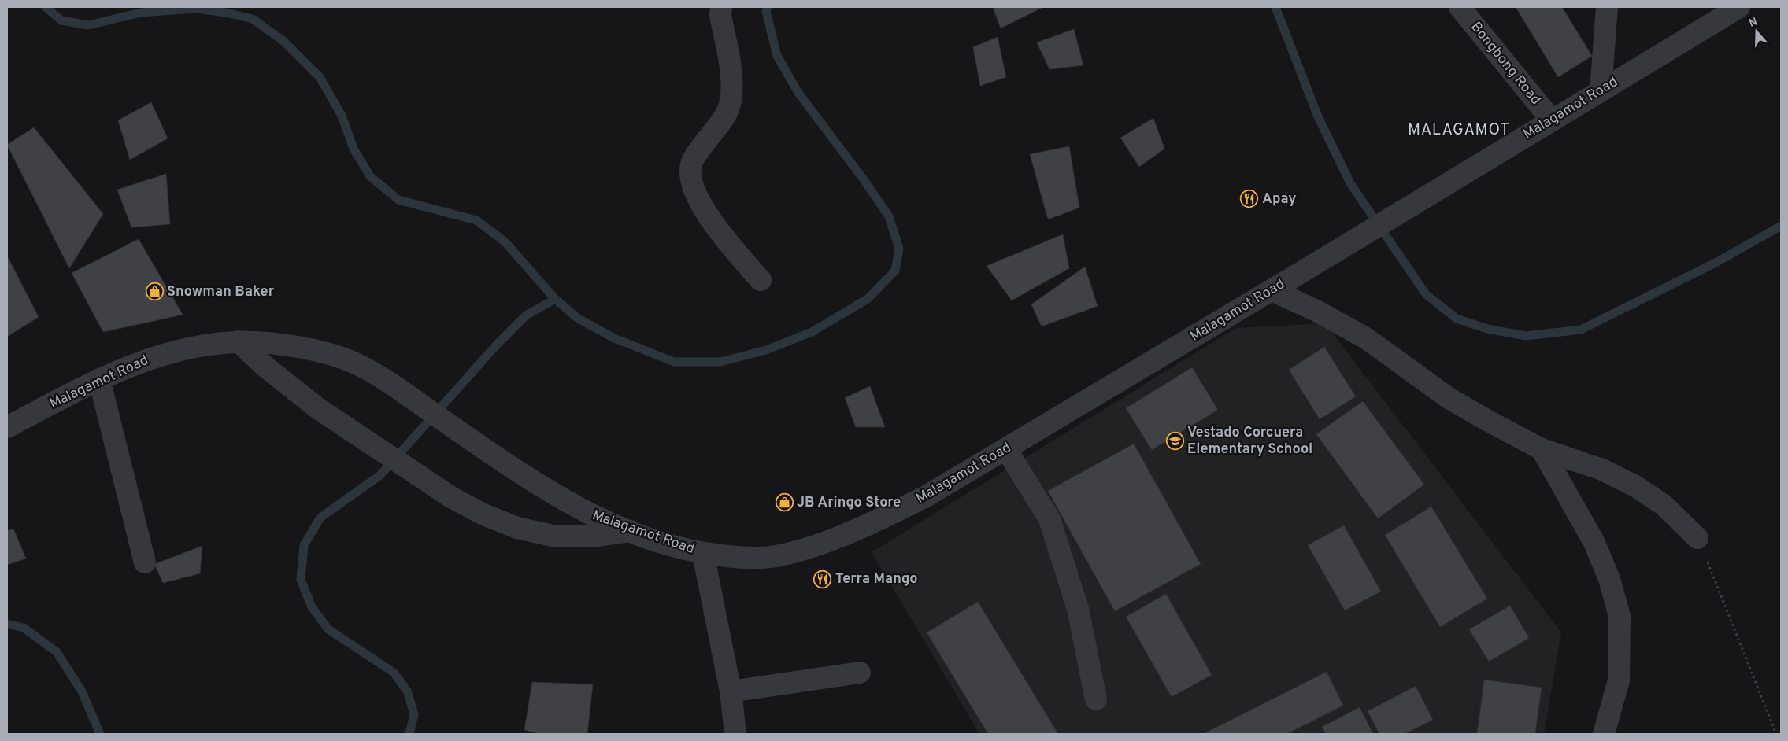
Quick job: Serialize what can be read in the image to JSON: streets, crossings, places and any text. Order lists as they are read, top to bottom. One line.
{"streets":{"street":["Bongbong Road","Malagamot Road"]},"crossings":[["Bongbong Road","Malagamot Road"]],"districts":["MALAGAMOT"],"places":{"restaurant":["Apay","Terra Mango"],"shop":["Snowman Baker","JB Aringo Store"],"school or university":["Vestado Corcuera Elementary School"]},"north":"top"}
